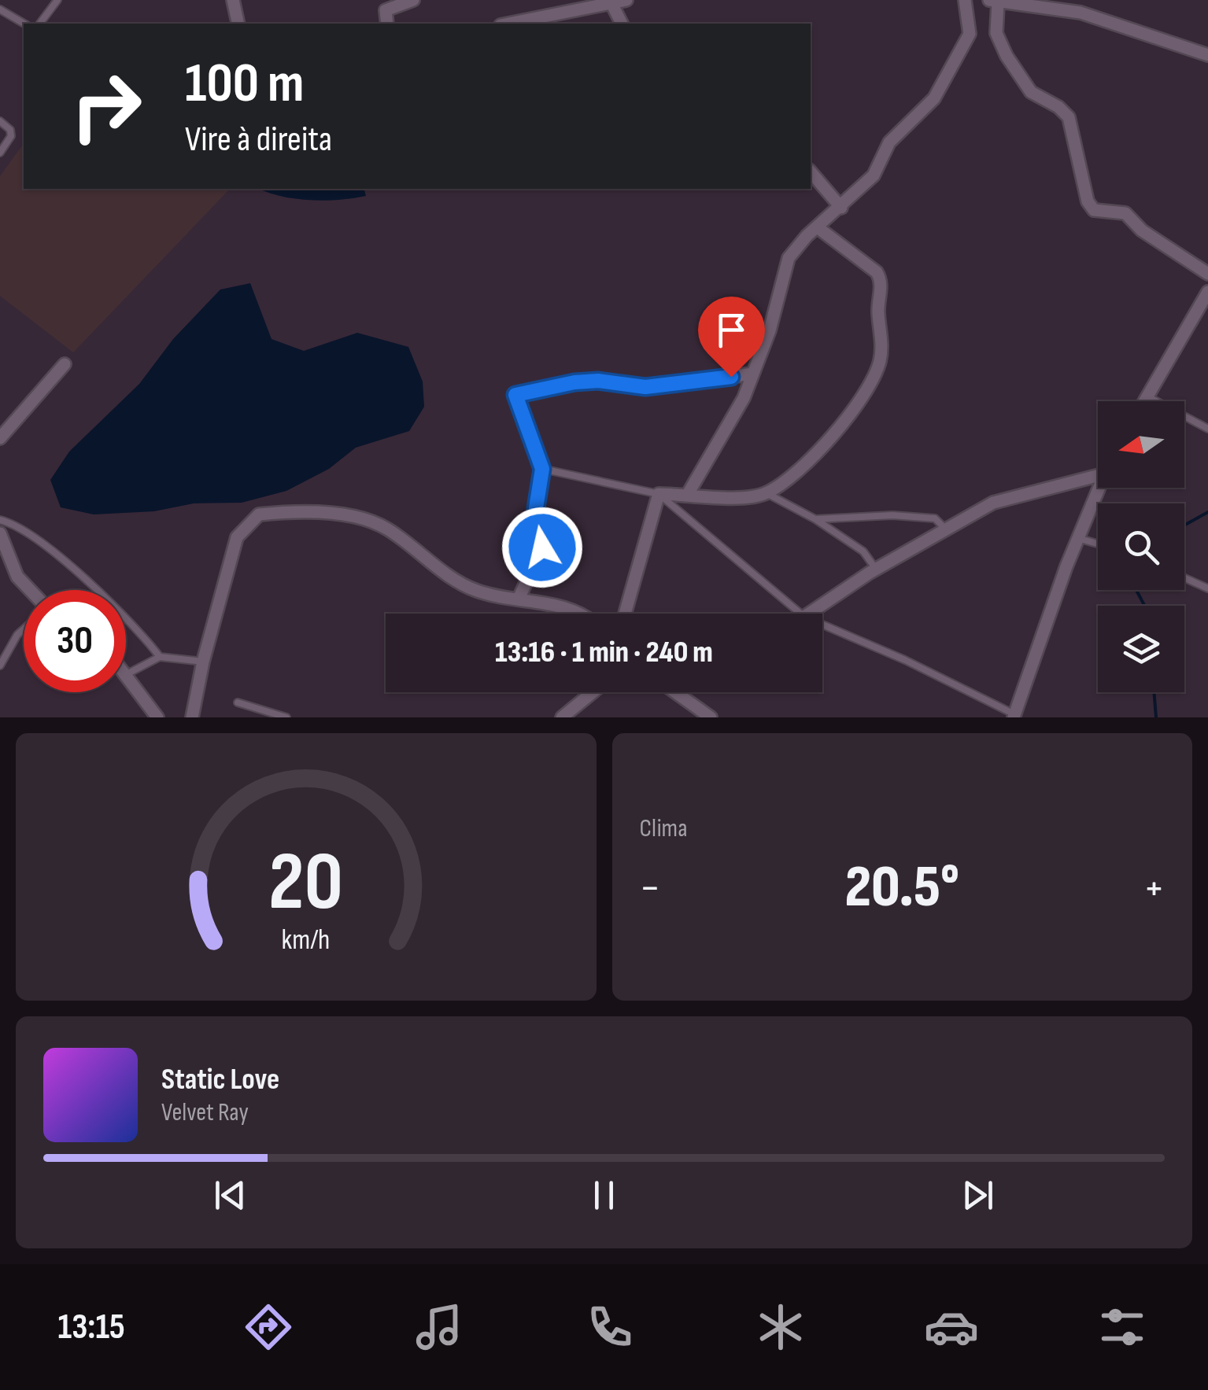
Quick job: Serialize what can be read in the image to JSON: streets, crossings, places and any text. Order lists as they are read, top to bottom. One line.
{"north":"left","page":{"turn":["100 m","Vire à direita"],"limit":"30","trip":"13:16 · 1 min · 240 m","tile":"Clima","heat":["−","20.5°","+"],"song":["Static Love","Velvet Ray"],"tabs":"13:15","gauge":["20","km/h"]}}
